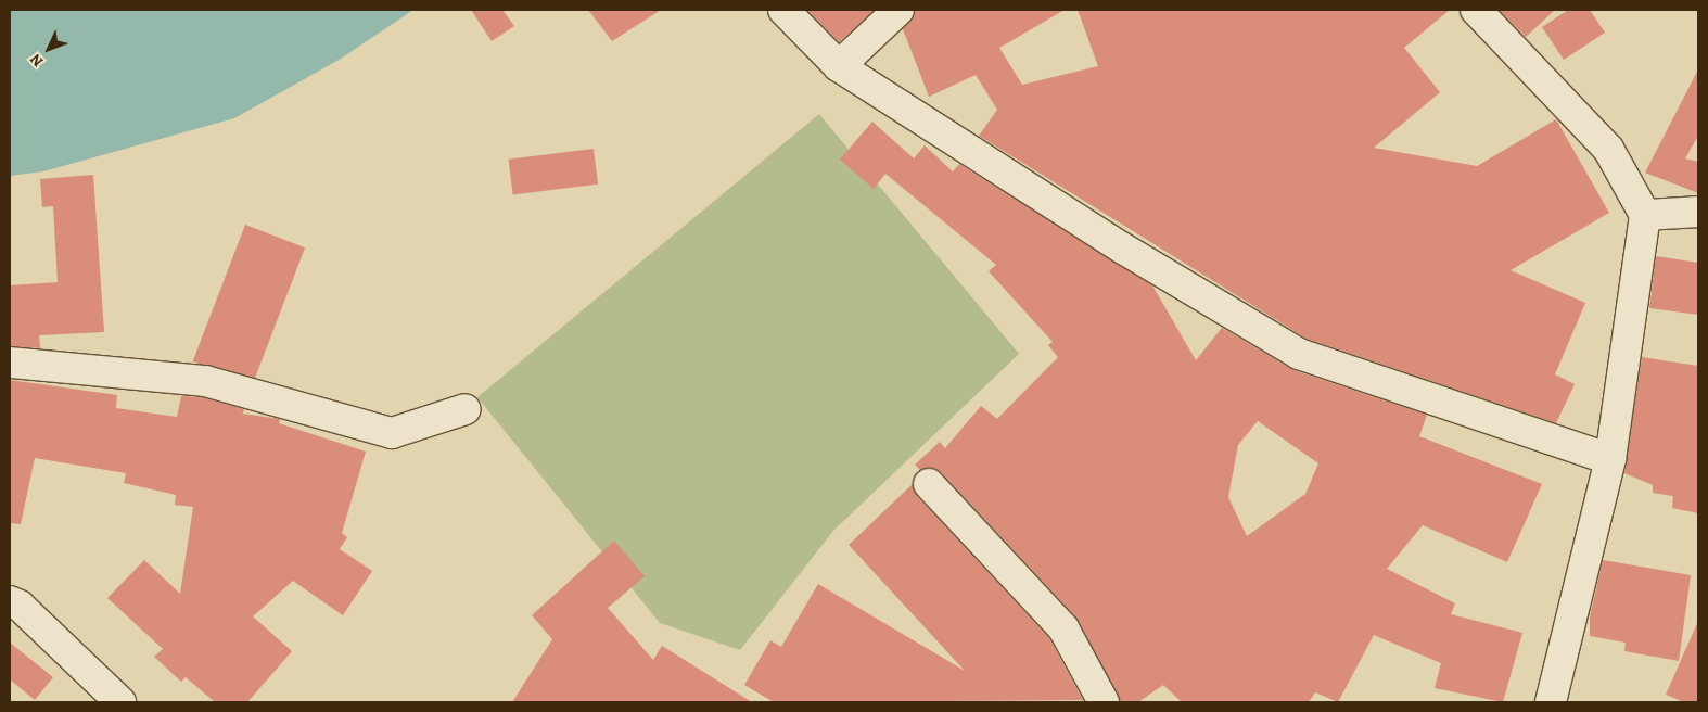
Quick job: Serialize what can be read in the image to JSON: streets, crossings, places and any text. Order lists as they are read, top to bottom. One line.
{"north":"bottom left"}
